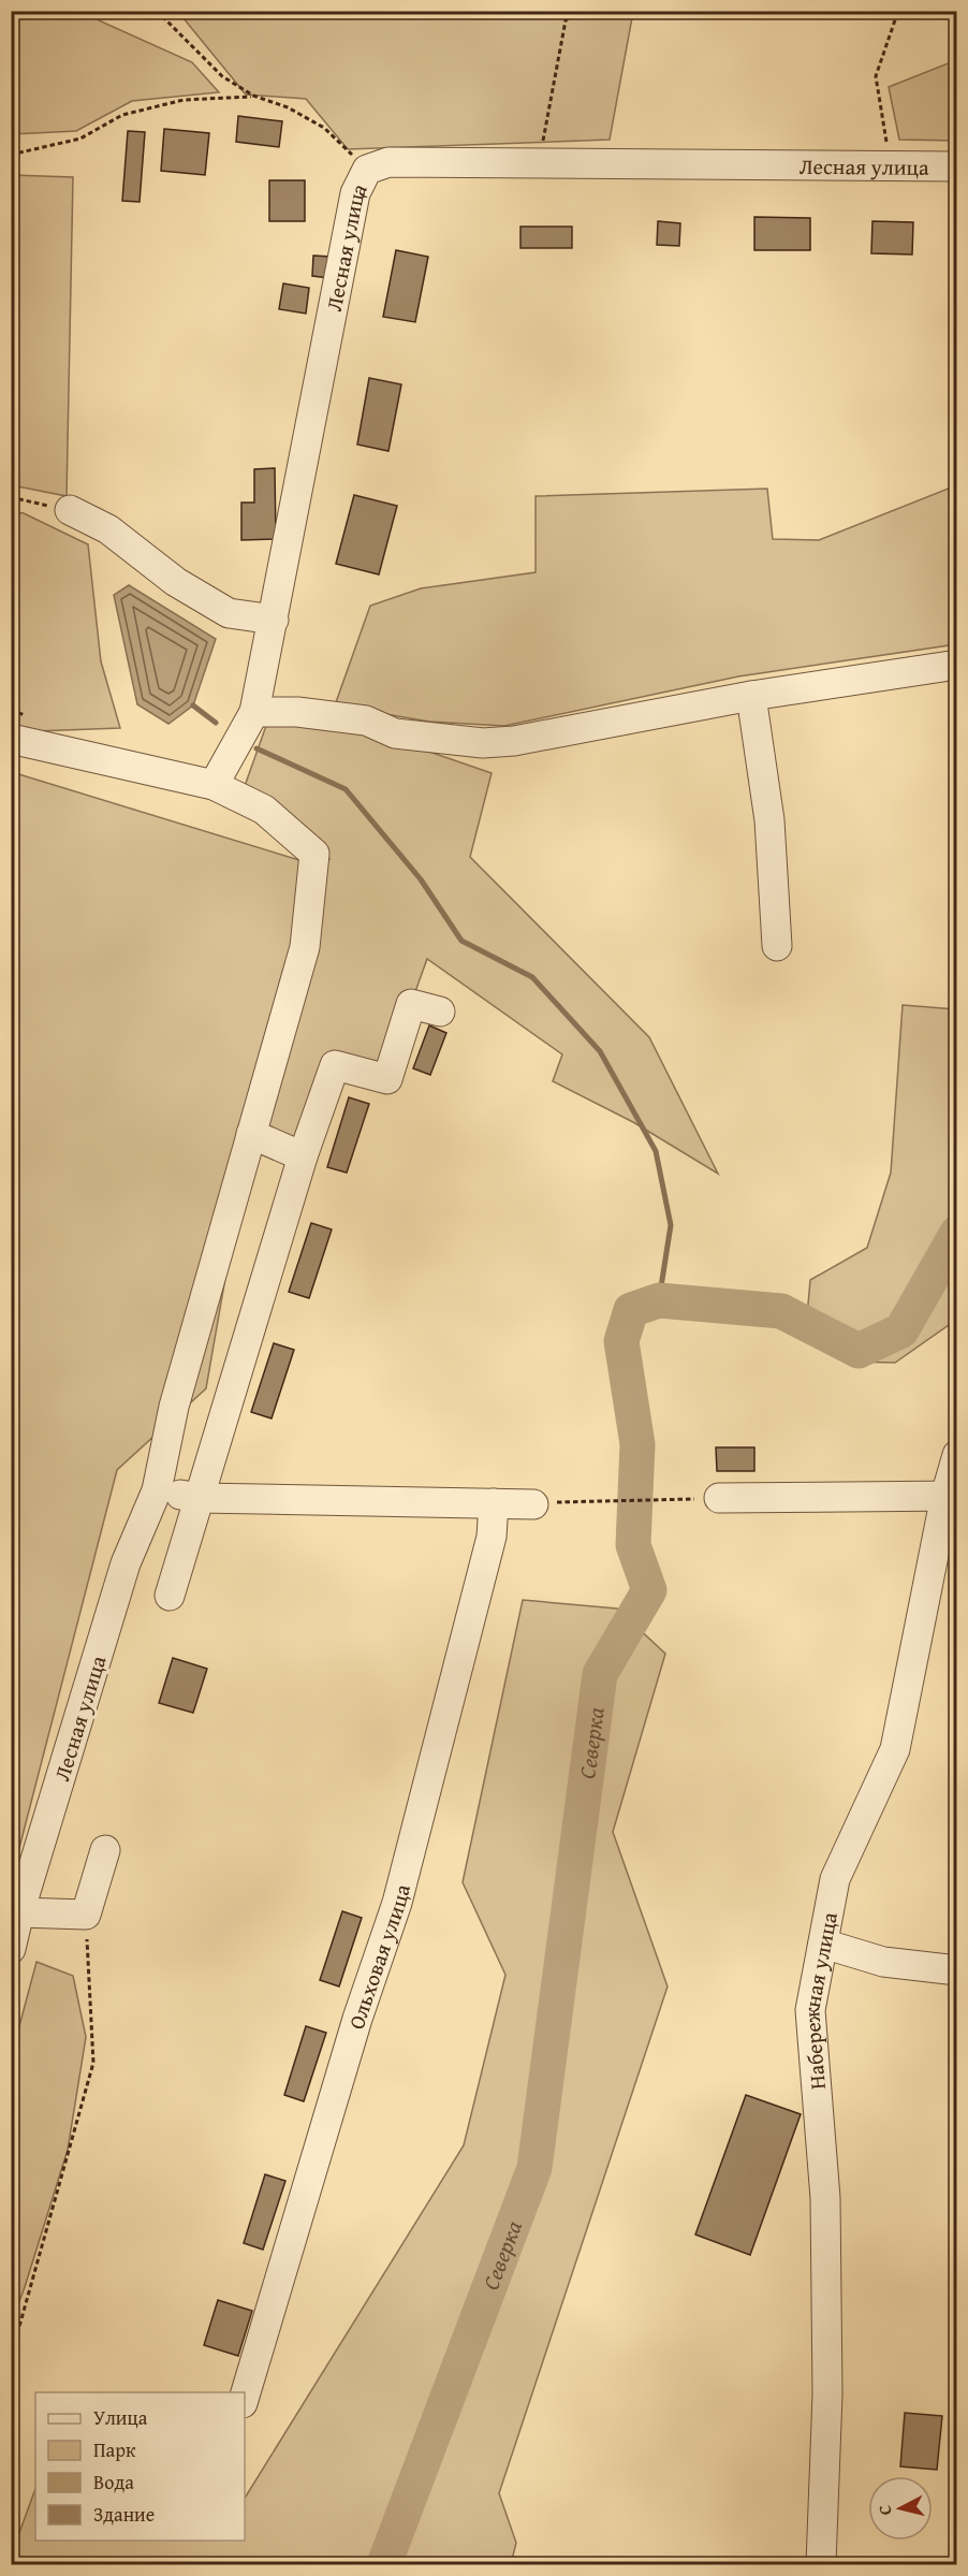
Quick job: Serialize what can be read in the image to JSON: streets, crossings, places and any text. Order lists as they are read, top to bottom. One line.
{"streets":{"street":["Лесная улица","Ольховая улица","Набережная улица"]},"water":["Северка"],"legend":["Улица","Парк","Вода","Здание"],"north":"left"}
